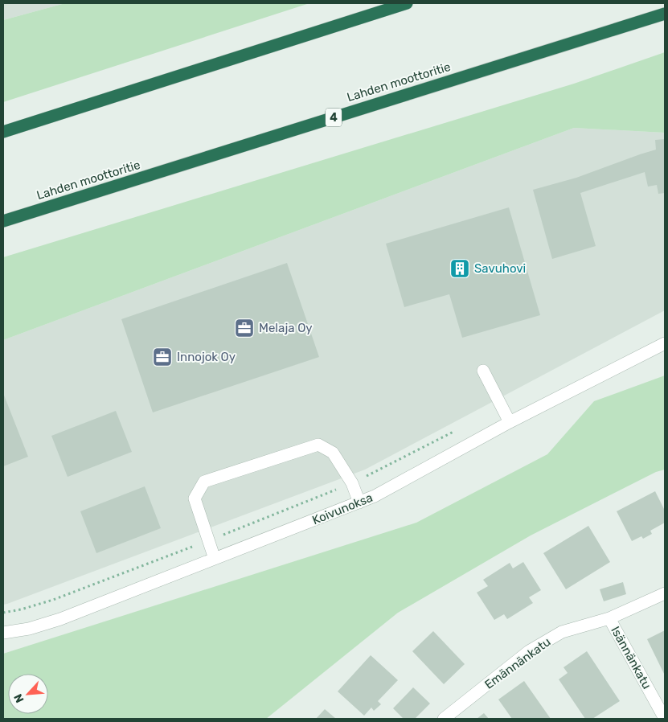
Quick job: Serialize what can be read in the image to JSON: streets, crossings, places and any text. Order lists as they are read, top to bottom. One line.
{"streets":{"highway":["Lahden moottoritie","4"],"street":["Koivunoksa","Isännänkatu","Emännänkatu"]},"crossings":[["Isännänkatu","Emännänkatu"]],"places":{"building":["Savuhovi"],"office":["Melaja Oy","Innojok Oy"]},"north":"bottom left"}
